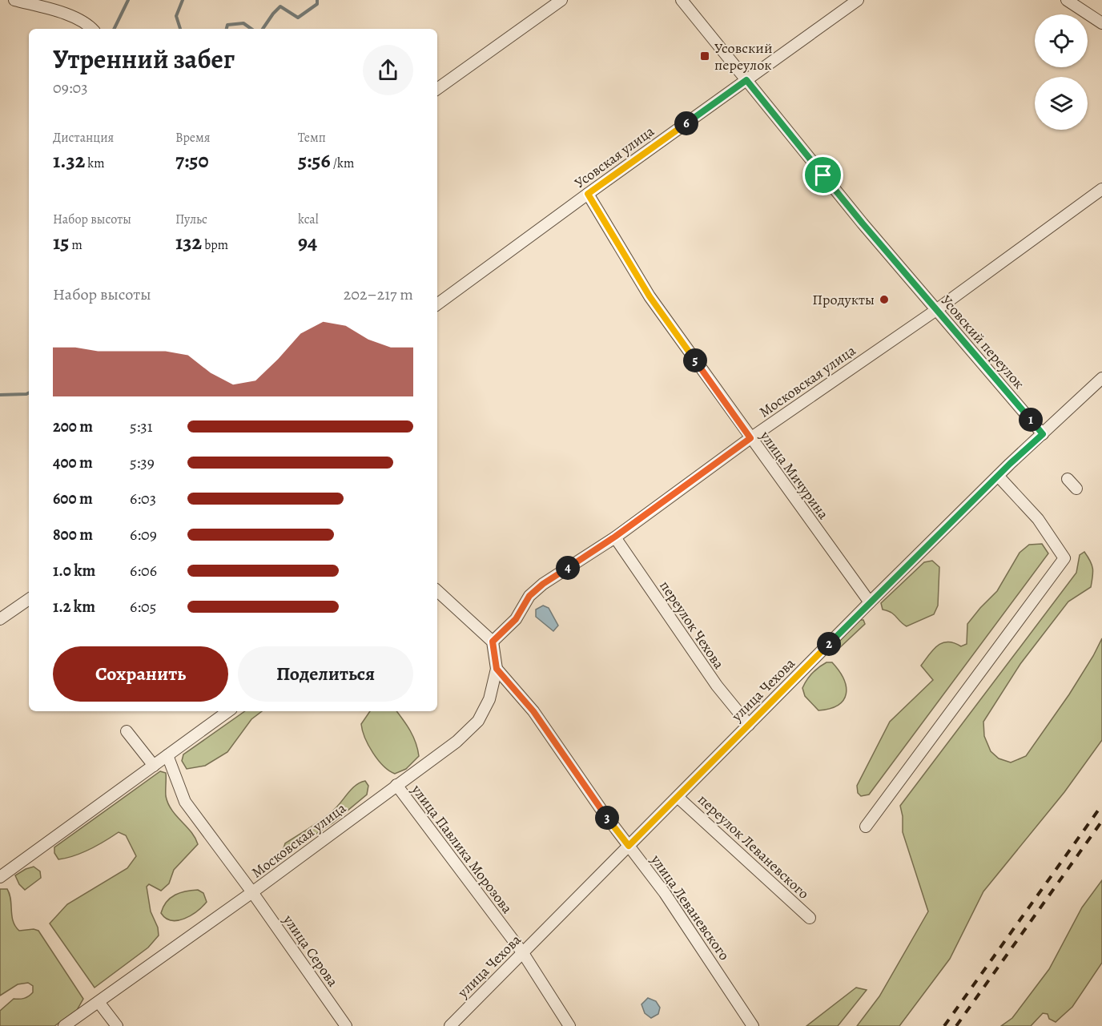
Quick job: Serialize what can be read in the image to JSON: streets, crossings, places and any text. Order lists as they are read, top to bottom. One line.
{"streets":{"street":["Усовская улица","Усовский переулок","Московская улица","улица Мичурина","переулок Чехова","улица Чехова","переулок Леваневского","улица Павлика Морозова","улица Леваневского","улица Серова"]},"crossings":[["Усовская улица","Усовский переулок"],["Усовская улица","улица Мичурина"],["Усовский переулок","Московская улица"],["Усовский переулок","улица Чехова"],["Московская улица","улица Мичурина"],["Московская улица","переулок Чехова"],["Московская улица","улица Павлика Морозова"],["Московская улица","улица Леваневского"],["Московская улица","улица Серова"],["улица Мичурина","улица Чехова"],["переулок Чехова","улица Чехова"],["улица Чехова","переулок Леваневского"],["улица Чехова","улица Павлика Морозова"],["улица Чехова","улица Леваневского"]],"places":{"transit":["Усовский переулок"],"other":["Продукты"]},"page":{"heading":["Утренний забег","09:03"],"stats":[["Дистанция","1.32 km"],["Время","7:50"],["Темп","5:56 /km"],["Набор высоты","15 m"],["Пульс","132 bpm"],["kcal","94"]],"pins":["6","5","1","4","2","3"],"chart":["Набор высоты","202–217 m"],"list":[{"name":"200 m","note":"5:31"},{"name":"400 m","note":"5:39"},{"name":"600 m","note":"6:03"},{"name":"800 m","note":"6:09"},{"name":"1.0 km","note":"6:06"},{"name":"1.2 km","note":"6:05"}],"buttons":["Сохранить","Поделиться"]}}
